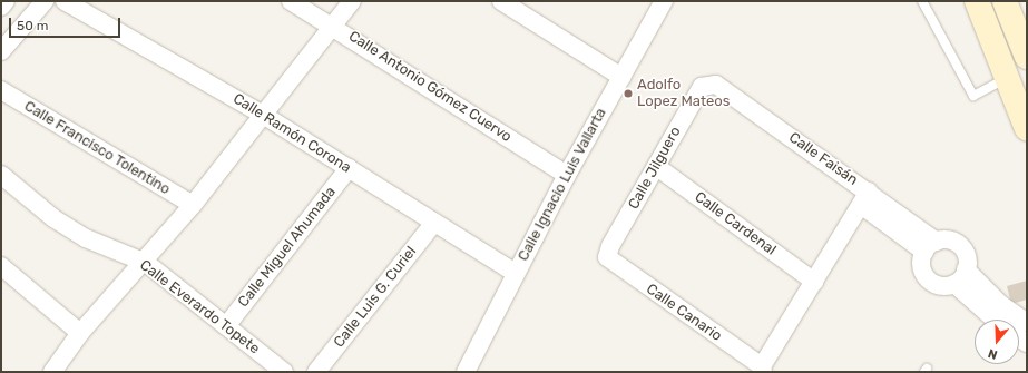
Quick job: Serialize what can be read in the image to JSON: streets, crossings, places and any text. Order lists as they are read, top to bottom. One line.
{"streets":{"street":["Calle Antonio Gómez Cuervo","Calle Ramón Corona","Calle Francisco Tolentino","Calle Faisán","Calle Jilguero","Calle Ignacio Luis Vallarta","Calle Cardenal","Calle Miguel Ahumada","Calle Luis G. Curiel","Calle Everardo Topete","Calle Canario"]},"crossings":[["Calle Antonio Gómez Cuervo","Calle Ignacio Luis Vallarta"],["Calle Ramón Corona","Calle Ignacio Luis Vallarta"],["Calle Ramón Corona","Calle Miguel Ahumada"],["Calle Ramón Corona","Calle Luis G. Curiel"],["Calle Faisán","Calle Jilguero"],["Calle Jilguero","Calle Cardenal"],["Calle Jilguero","Calle Canario"],["Calle Miguel Ahumada","Calle Everardo Topete"]],"places":["Adolfo Lopez Mateos"],"scale_bar":"50 m","north":"bottom"}
